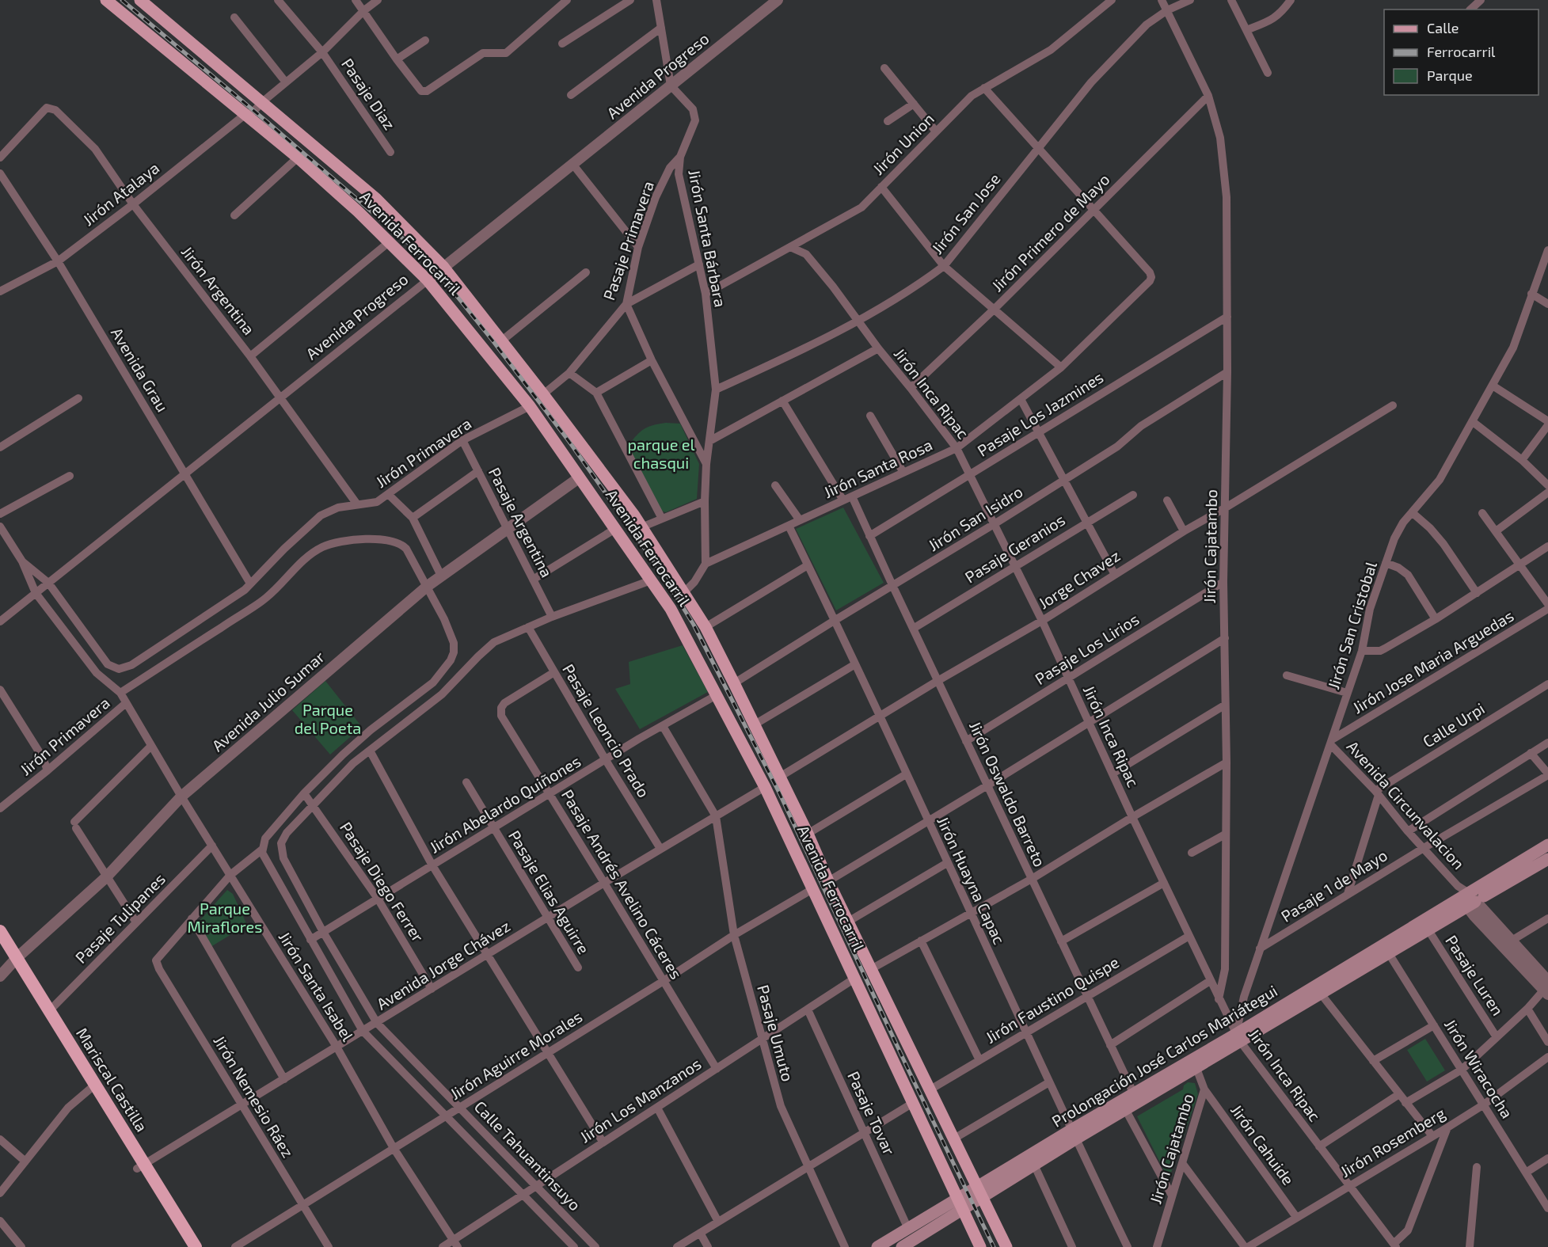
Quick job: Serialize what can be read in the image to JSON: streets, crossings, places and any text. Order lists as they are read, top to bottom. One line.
{"streets":{"highway":["Mariscal Castilla"],"main road":["Avenida Ferrocarril","Prolongación José Carlos Mariátegui"],"street":["Avenida Progreso","Pasaje Diaz","Jirón Union","Jirón Atalaya","Jirón San Jose","Jirón Primero de Mayo","Jirón Santa Bárbara","Pasaje Primavera","Jirón Argentina","Avenida Grau","Jirón Inca Ripac","Pasaje Los Jazmines","Jirón Primavera","Jirón Santa Rosa","Jirón San Isidro","Pasaje Argentina","Jirón Cajatambo","Pasaje Geranios","Jorge Chavez","Jirón San Cristobal","Pasaje Los Lirios","Jirón Jose Maria Arguedas","Avenida Julio Sumar","Calle Urpi","Pasaje Leoncio Prado","Jirón Oswaldo Barreto","Jirón Abelardo Quiñones","Avenida Circunvalacion","Jirón Huayna Capac","Pasaje Diego Ferrer","Pasaje Andrés Avelino Cáceres","Pasaje 1 de Mayo","Pasaje Elias Aguirre","Pasaje Tulipanes","Avenida Jorge Chávez","Pasaje Luren","Jirón Santa Isabel","Jirón Faustino Quispe","Pasaje Umuto","Jirón Aguirre Morales","Jirón Wiracocha","Jirón Nemesio Ráez","Jirón Los Manzanos","Pasaje Tovar","Jirón Rosemberg","Jirón Cahuide","Calle Tahuantinsuyo"]},"crossings":[["Avenida Progreso","Jirón Santa Bárbara"],["Avenida Progreso","Avenida Ferrocarril"],["Avenida Progreso","Jirón Argentina"],["Avenida Progreso","Avenida Grau"],["Avenida Progreso","Jirón Primavera"],["Pasaje Diaz","Jirón Atalaya"],["Jirón Union","Jirón Santa Bárbara"],["Jirón Union","Jirón Inca Ripac"],["Jirón Atalaya","Avenida Ferrocarril"],["Jirón Atalaya","Jirón Argentina"],["Jirón Atalaya","Avenida Grau"],["Jirón San Jose","Jirón Santa Bárbara"],["Jirón San Jose","Jirón Inca Ripac"],["Jirón San Jose","Jirón Cajatambo"],["Jirón Primero de Mayo","Jirón Inca Ripac"],["Jirón Primero de Mayo","Jirón Santa Rosa"],["Jirón Primero de Mayo","Jirón Cajatambo"],["Jirón Santa Bárbara","Pasaje Primavera"],["Pasaje Primavera","Avenida Ferrocarril"],["Avenida Ferrocarril","Jirón Primavera"],["Avenida Ferrocarril","Jirón San Isidro"],["Avenida Ferrocarril","Jorge Chavez"],["Avenida Ferrocarril","Avenida Julio Sumar"],["Avenida Ferrocarril","Jirón Abelardo Quiñones"],["Avenida Ferrocarril","Avenida Jorge Chávez"],["Avenida Ferrocarril","Jirón Faustino Quispe"],["Avenida Ferrocarril","Jirón Aguirre Morales"],["Avenida Ferrocarril","Prolongación José Carlos Mariátegui"],["Avenida Ferrocarril","Jirón Los Manzanos"],["Jirón Argentina","Jirón Primavera"],["Avenida Grau","Jirón Primavera"],["Jirón Inca Ripac","Pasaje Los Jazmines"],["Jirón Inca Ripac","Jirón Santa Rosa"],["Jirón Inca Ripac","Jirón San Isidro"],["Jirón Inca Ripac","Jirón Cajatambo"],["Jirón Inca Ripac","Pasaje Geranios"],["Jirón Inca Ripac","Jorge Chavez"],["Jirón Inca Ripac","Jirón San Cristobal"],["Jirón Inca Ripac","Pasaje Los Lirios"],["Jirón Inca Ripac","Jirón Faustino Quispe"],["Jirón Inca Ripac","Prolongación José Carlos Mariátegui"],["Jirón Inca Ripac","Jirón Rosemberg"],["Pasaje Los Jazmines","Jirón Cajatambo"],["Pasaje Los Jazmines","Jirón Oswaldo Barreto"],["Jirón Primavera","Pasaje Argentina"],["Jirón Primavera","Jirón Santa Isabel"],["Jirón Santa Rosa","Jirón Oswaldo Barreto"],["Jirón Santa Rosa","Jirón Huayna Capac"],["Jirón San Isidro","Jirón Cajatambo"],["Jirón San Isidro","Jirón Oswaldo Barreto"],["Jirón San Isidro","Jirón Huayna Capac"],["Pasaje Argentina","Avenida Julio Sumar"],["Jirón Cajatambo","Jorge Chavez"],["Jirón Cajatambo","Pasaje Los Lirios"],["Jirón Cajatambo","Prolongación José Carlos Mariátegui"],["Jirón Cajatambo","Jirón Cahuide"],["Pasaje Geranios","Jirón Oswaldo Barreto"],["Jorge Chavez","Jirón Oswaldo Barreto"],["Jorge Chavez","Jirón Huayna Capac"],["Jirón San Cristobal","Jirón Jose Maria Arguedas"],["Jirón San Cristobal","Avenida Circunvalacion"],["Jirón San Cristobal","Pasaje 1 de Mayo"],["Jirón San Cristobal","Prolongación José Carlos Mariátegui"],["Pasaje Los Lirios","Jirón Oswaldo Barreto"],["Jirón Jose Maria Arguedas","Avenida Circunvalacion"],["Avenida Julio Sumar","Jirón Santa Isabel"],["Avenida Julio Sumar","Mariscal Castilla"],["Calle Urpi","Avenida Circunvalacion"],["Pasaje Leoncio Prado","Jirón Abelardo Quiñones"],["Pasaje Leoncio Prado","Pasaje Andrés Avelino Cáceres"],["Pasaje Leoncio Prado","Avenida Jorge Chávez"],["Jirón Oswaldo Barreto","Jirón Faustino Quispe"],["Jirón Oswaldo Barreto","Prolongación José Carlos Mariátegui"],["Jirón Abelardo Quiñones","Pasaje Diego Ferrer"],["Jirón Abelardo Quiñones","Pasaje Andrés Avelino Cáceres"],["Jirón Abelardo Quiñones","Pasaje Elias Aguirre"],["Jirón Abelardo Quiñones","Calle Tahuantinsuyo"],["Avenida Circunvalacion","Pasaje 1 de Mayo"],["Avenida Circunvalacion","Prolongación José Carlos Mariátegui"],["Jirón Huayna Capac","Jirón Faustino Quispe"],["Jirón Huayna Capac","Prolongación José Carlos Mariátegui"],["Pasaje Diego Ferrer","Avenida Jorge Chávez"],["Pasaje Diego Ferrer","Calle Tahuantinsuyo"],["Pasaje Andrés Avelino Cáceres","Avenida Jorge Chávez"],["Pasaje Andrés Avelino Cáceres","Jirón Aguirre Morales"],["Pasaje Andrés Avelino Cáceres","Jirón Los Manzanos"],["Pasaje Elias Aguirre","Avenida Jorge Chávez"],["Pasaje Tulipanes","Jirón Santa Isabel"],["Pasaje Tulipanes","Mariscal Castilla"],["Avenida Jorge Chávez","Jirón Santa Isabel"],["Avenida Jorge Chávez","Pasaje Umuto"],["Avenida Jorge Chávez","Mariscal Castilla"],["Avenida Jorge Chávez","Jirón Nemesio Ráez"],["Avenida Jorge Chávez","Calle Tahuantinsuyo"],["Pasaje Luren","Prolongación José Carlos Mariátegui"],["Jirón Santa Isabel","Jirón Aguirre Morales"],["Jirón Santa Isabel","Jirón Los Manzanos"],["Pasaje Umuto","Jirón Aguirre Morales"],["Pasaje Umuto","Jirón Los Manzanos"],["Jirón Aguirre Morales","Jirón Nemesio Ráez"],["Jirón Aguirre Morales","Calle Tahuantinsuyo"],["Prolongación José Carlos Mariátegui","Jirón Wiracocha"],["Prolongación José Carlos Mariátegui","Pasaje Tovar"],["Jirón Wiracocha","Jirón Rosemberg"],["Jirón Los Manzanos","Pasaje Tovar"],["Jirón Los Manzanos","Calle Tahuantinsuyo"],["Jirón Rosemberg","Jirón Cahuide"]],"parks":["parque el chasqui","Parque del Poeta","Parque Miraflores"],"legend":["Calle","Ferrocarril","Parque"]}
